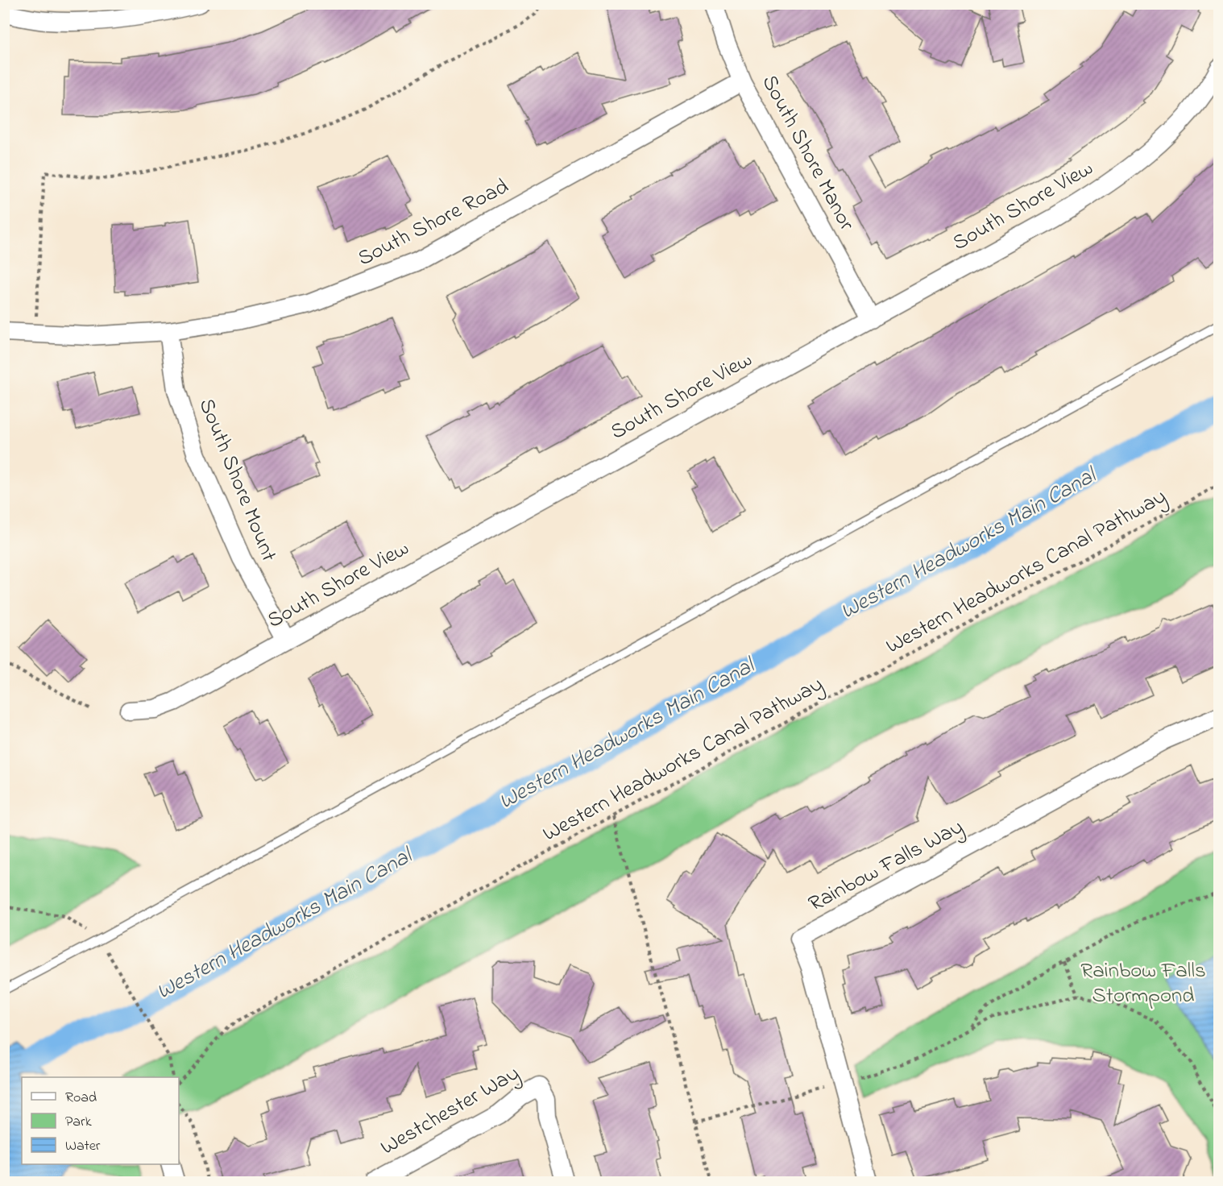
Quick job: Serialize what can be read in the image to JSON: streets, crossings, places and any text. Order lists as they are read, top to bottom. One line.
{"streets":{"street":["South Shore Manor","South Shore View","South Shore Road","South Shore Mount","Rainbow Falls Way","Westchester Way"],"path":["Western Headworks Canal Pathway"]},"crossings":[["South Shore Manor","South Shore View"],["South Shore Manor","South Shore Road"],["South Shore View","South Shore Mount"],["South Shore Road","South Shore Mount"]],"water":["Western Headworks Main Canal"],"parks":["Rainbow Falls Stormpond"],"legend":["Road","Park","Water"]}
